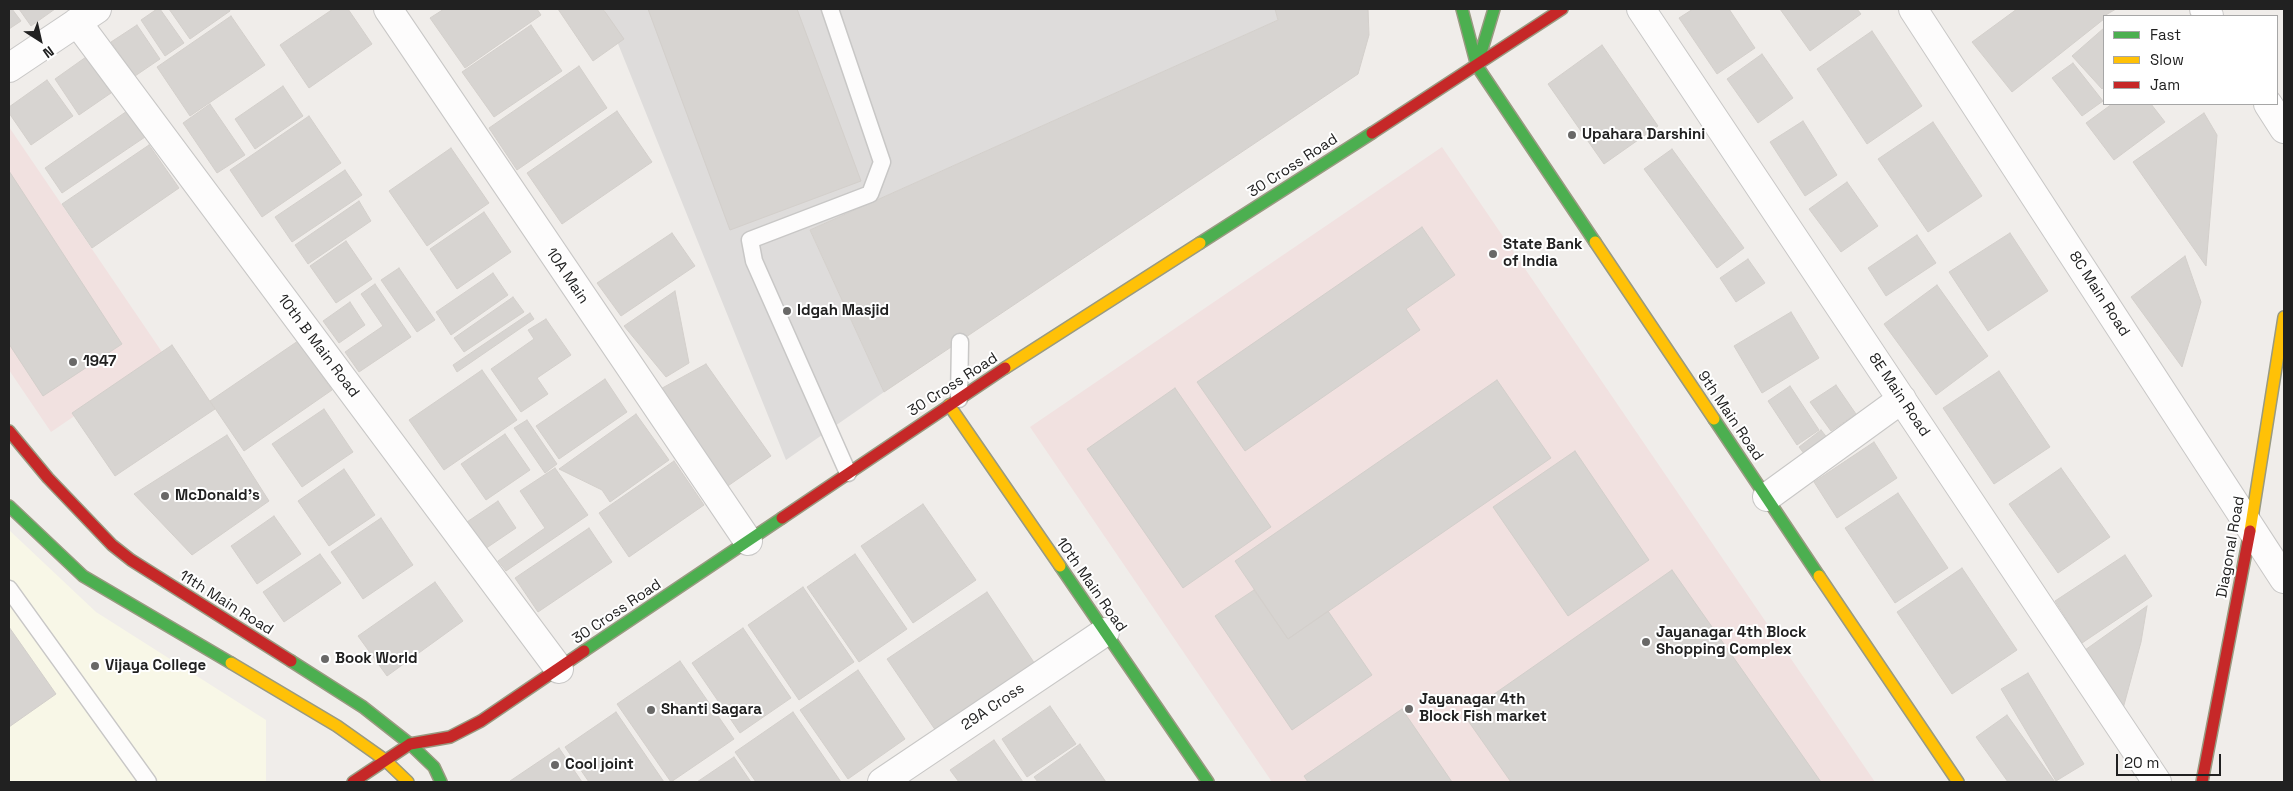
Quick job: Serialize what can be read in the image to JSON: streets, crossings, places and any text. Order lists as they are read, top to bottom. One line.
{"streets":{"main road":["30 Cross Road","9th Main Road","Diagonal Road","10th Main Road","11th Main Road"],"street":["10A Main","8C Main Road","10th B Main Road","8E Main Road","29A Cross"]},"crossings":[["30 Cross Road","10A Main"],["30 Cross Road","10th B Main Road"],["30 Cross Road","9th Main Road"],["30 Cross Road","10th Main Road"],["8C Main Road","Diagonal Road"],["10th Main Road","29A Cross"]],"places":["Upahara Darshini","State Bank of India","Idgah Masjid","1947","McDonald's","Jayanagar 4th Block Shopping Complex","Book World","Vijaya College","Jayanagar 4th Block Fish market","Shanti Sagara","Cool joint"],"legend":["Fast","Slow","Jam"],"scale_bar":"20 m","north":"bottom right"}
